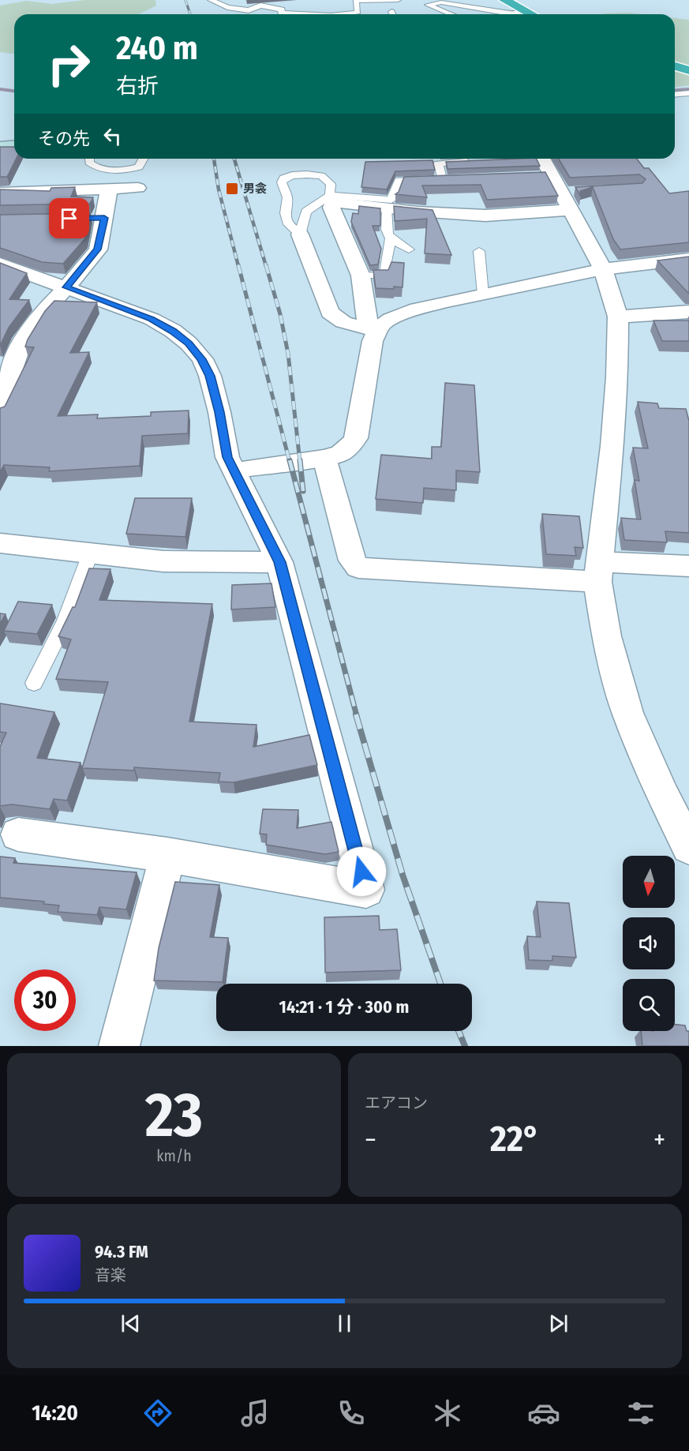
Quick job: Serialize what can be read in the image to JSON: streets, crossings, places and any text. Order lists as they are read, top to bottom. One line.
{"places":{"transit":["男衾"]},"north":"bottom","page":{"turn":["240 m","右折"],"then":"その先","limit":"30","trip":"14:21 · 1 分 · 300 m","tile":[["23","km/h"],"エアコン"],"heat":["−","22°","+"],"song":["94.3 FM","音楽"],"tabs":"14:20"}}
